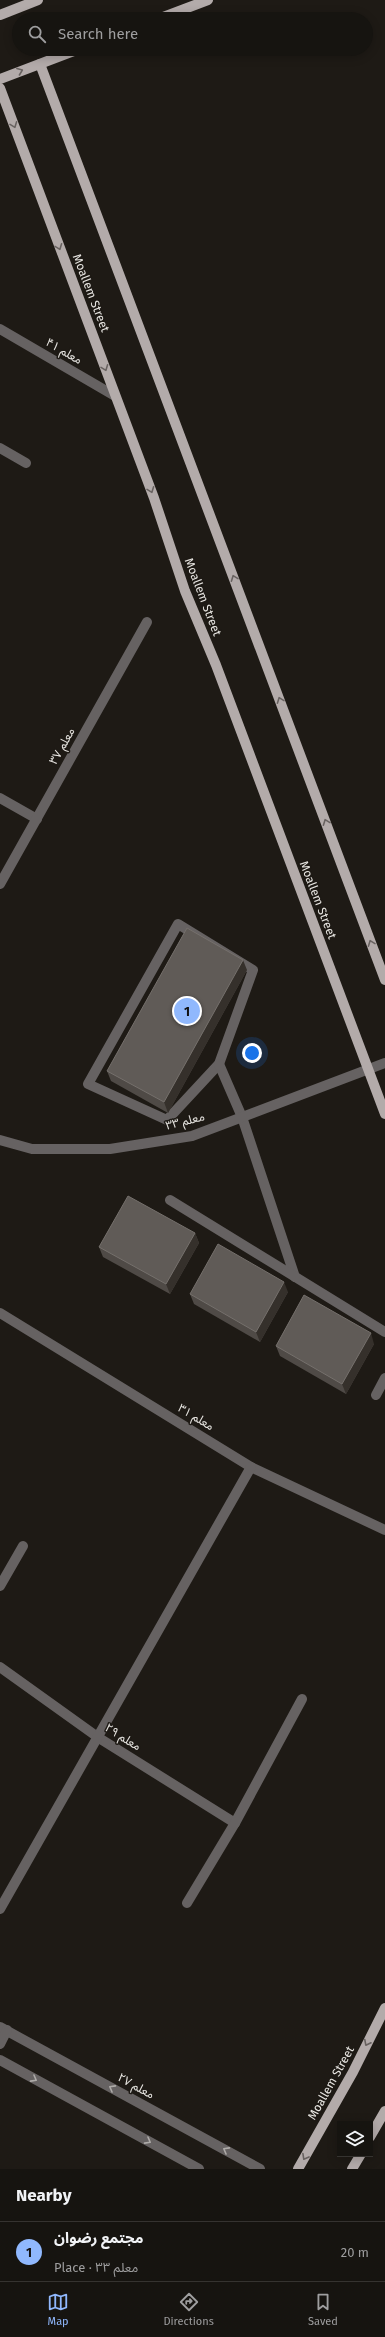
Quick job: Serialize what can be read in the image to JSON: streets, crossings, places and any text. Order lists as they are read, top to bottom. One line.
{"streets":{"main road":["Moallem Street"],"street":["معلم ۴۱","معلم ۳۷","معلم ۳۳","معلم ۳۱","معلم ۲۹","معلم ۲۷"]},"crossings":[["Moallem Street","معلم ۴۱"],["Moallem Street","معلم ۳۳"]],"page":{"search":"Search here","pins":"1","heading":"Nearby","list":[{"mark":"1","name":"مجتمع رضوان","note":"Place · معلم ۳۳","value":"20 m"}],"nav":["Map","Directions","Saved"]}}
